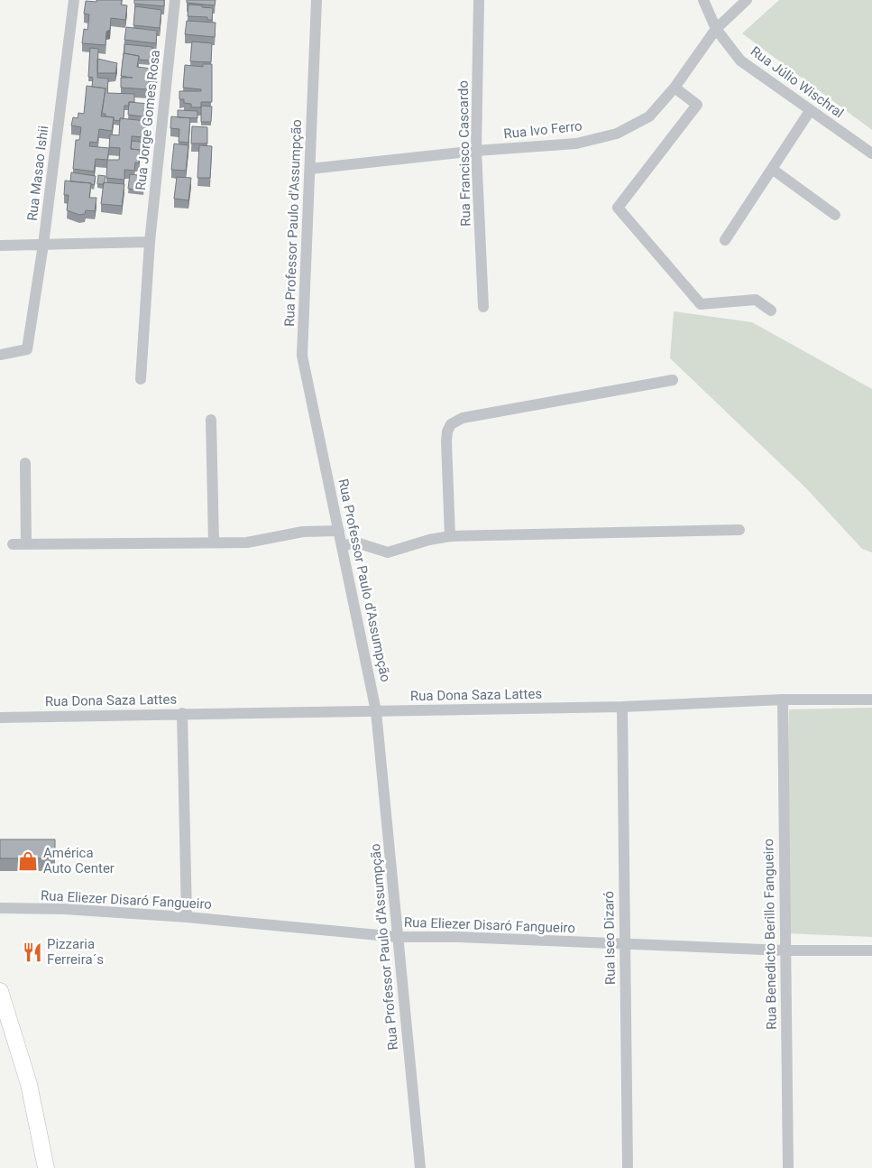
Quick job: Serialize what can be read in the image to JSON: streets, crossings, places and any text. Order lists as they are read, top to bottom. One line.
{"streets":{"street":["Rua Júlio Wischral","Rua Jorge Gomes Rosa","Rua Ivo Ferro","Rua Francisco Cascardo","Rua Masao Ishii","Rua Professor Paulo d'Assumpção","Rua Dona Saza Lattes","Rua Eliezer Disaró Fangueiro","Rua Benedicto Berillo Fangueiro","Rua Iseo Dizaró"]},"crossings":[["Rua Júlio Wischral","Rua Ivo Ferro"],["Rua Ivo Ferro","Rua Francisco Cascardo"],["Rua Ivo Ferro","Rua Professor Paulo d'Assumpção"],["Rua Professor Paulo d'Assumpção","Rua Dona Saza Lattes"],["Rua Professor Paulo d'Assumpção","Rua Eliezer Disaró Fangueiro"],["Rua Dona Saza Lattes","Rua Benedicto Berillo Fangueiro"],["Rua Dona Saza Lattes","Rua Iseo Dizaró"],["Rua Eliezer Disaró Fangueiro","Rua Benedicto Berillo Fangueiro"],["Rua Eliezer Disaró Fangueiro","Rua Iseo Dizaró"]],"places":{"shop":["América Auto Center"],"restaurant":["Pizzaria Ferreira´s"]}}
